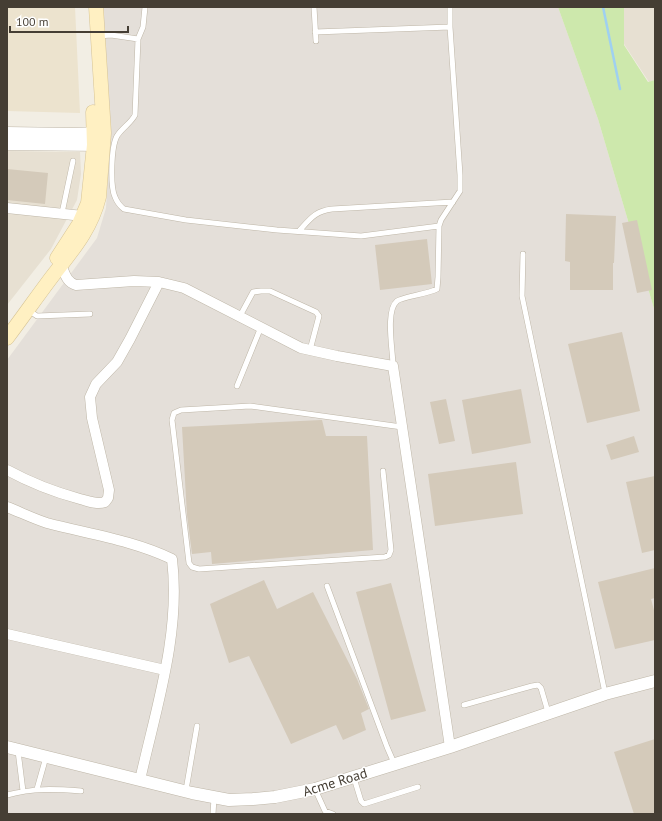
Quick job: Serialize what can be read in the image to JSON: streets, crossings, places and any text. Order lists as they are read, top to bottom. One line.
{"streets":{"street":["Acme Road"]},"scale_bar":"100 m"}
